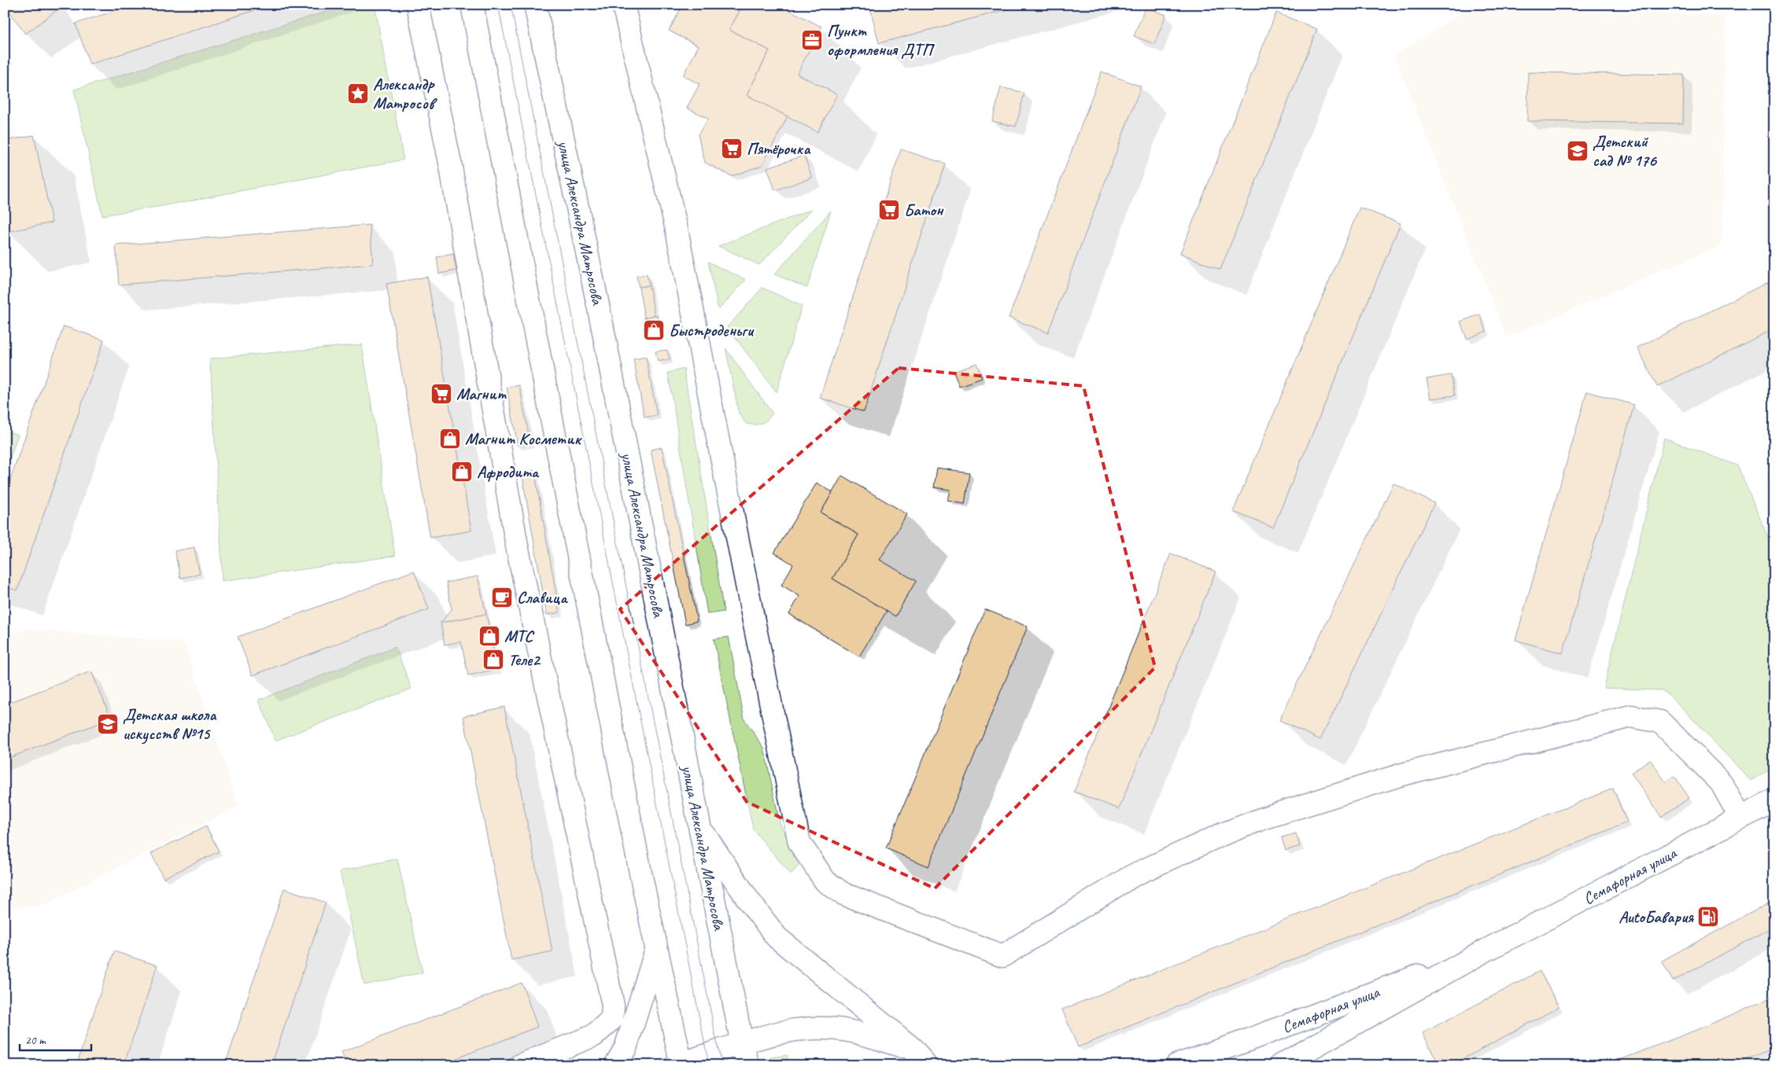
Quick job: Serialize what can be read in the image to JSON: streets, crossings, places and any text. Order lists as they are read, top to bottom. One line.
{"streets":{"main road":["улица Александра Матросова","Семафорная улица"]},"places":{"office":["Пункт оформления ДТП"],"place":["Александр Матросов"],"supermarket":["Пятёрочка","Батон","Магнит"],"school or university":["Детский сад № 176","Детская школа искусств №15"],"shop":["Быстроденьги","Магнит Косметик","Афродита","МТС","Теле2"],"cafe":["Славица"],"fuel station":["AutoБавария"]},"scale_bar":"20 m"}
